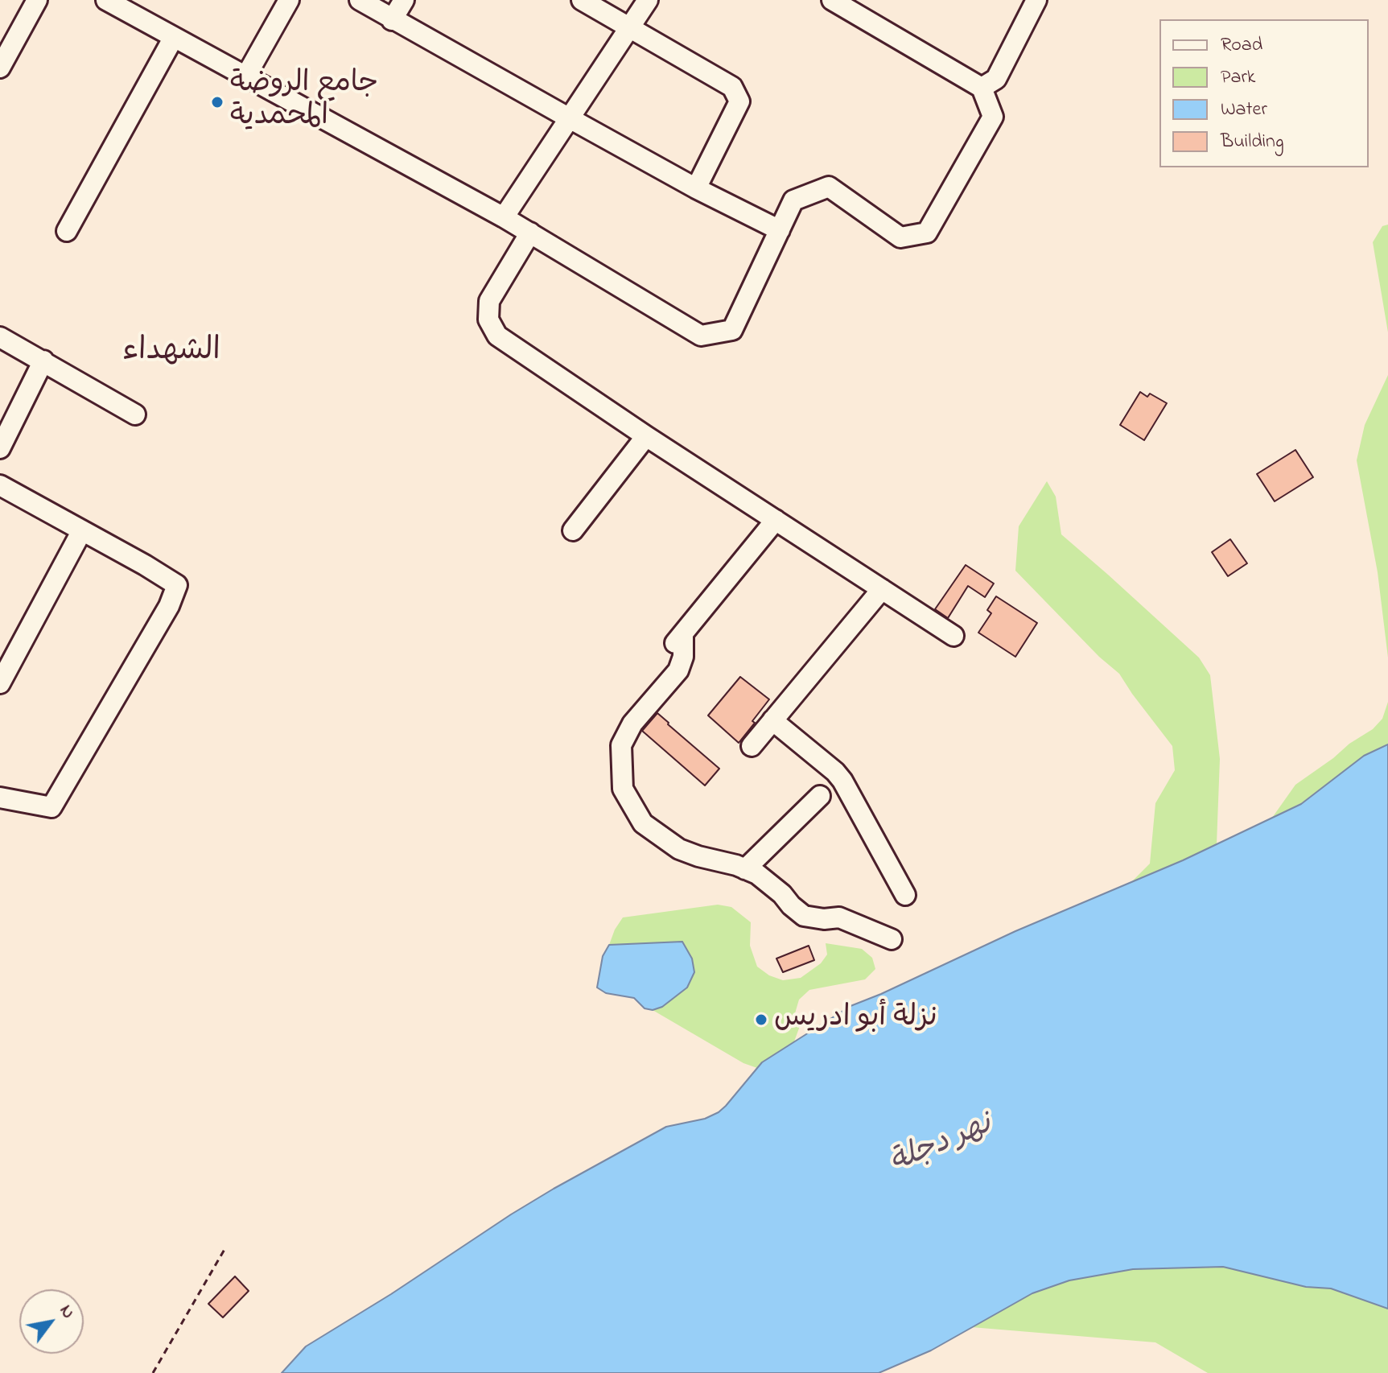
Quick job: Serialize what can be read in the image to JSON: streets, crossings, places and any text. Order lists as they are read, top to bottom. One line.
{"districts":["الشهداء"],"water":["نهر دجلة"],"places":["جامع الروضة المحمدية","نزلة أبو ادريس"],"legend":["Road","Park","Water","Building"],"north":"top right"}
